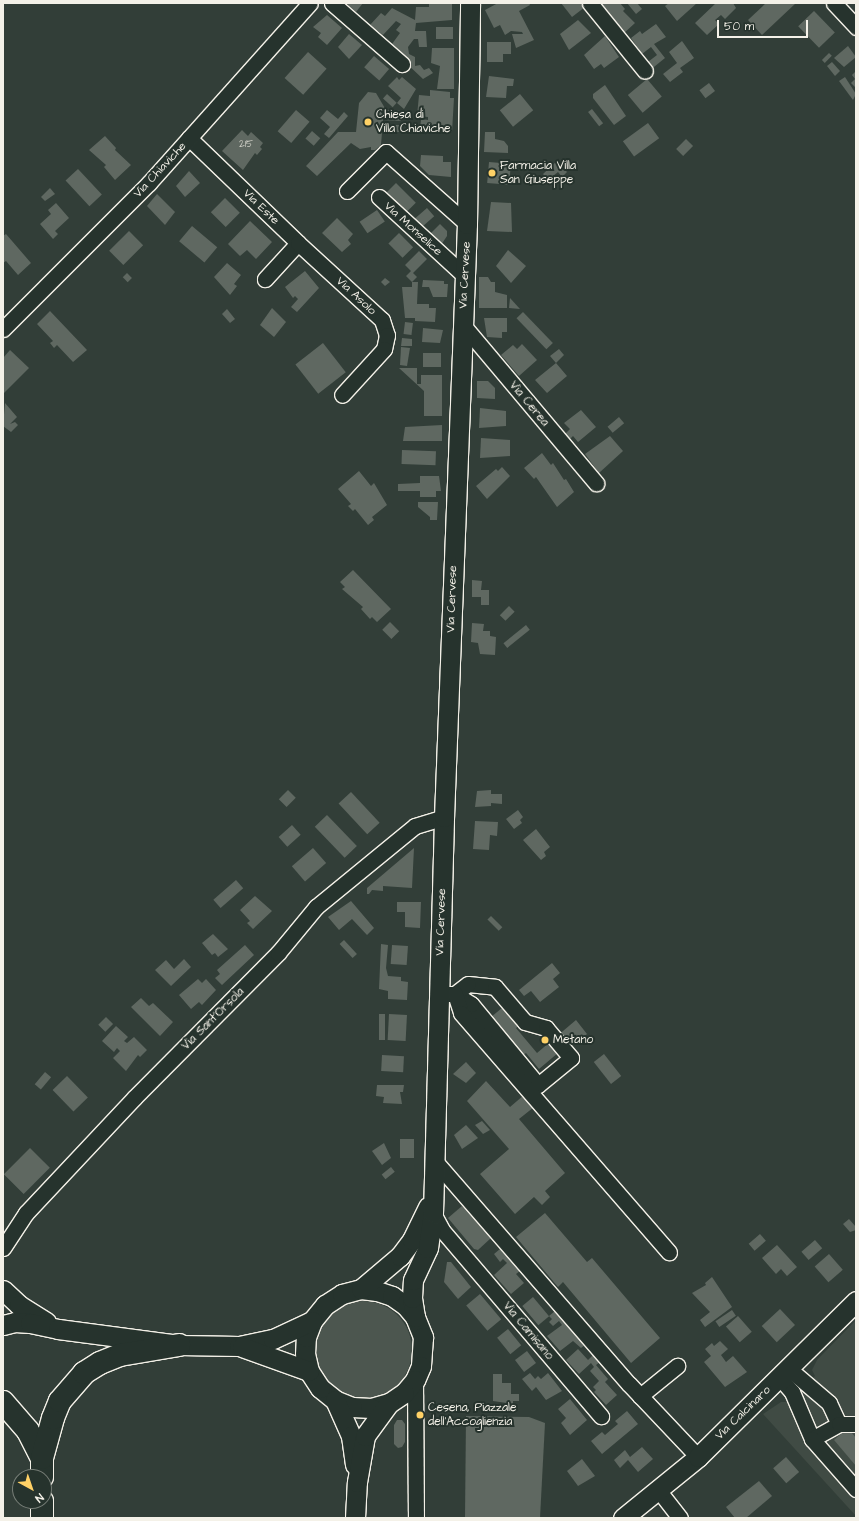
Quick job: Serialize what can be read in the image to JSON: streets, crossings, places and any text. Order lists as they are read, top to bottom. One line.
{"streets":{"main road":["Via Cervese","Via Calcinaro"],"street":["Via Chiaviche","Via Este","Via Monselice","Via Asolo","Via Cerea","Via Sant'Orsola","Via Camisano"]},"crossings":[["Via Chiaviche","Via Este"],["Via Este","Via Asolo"],["Via Monselice","Via Cervese"],["Via Cervese","Via Cerea"],["Via Cervese","Via Sant'Orsola"],["Via Cervese","Via Camisano"]],"places":["Chiesa di Villa Chiaviche","Farmacia Villa San Giuseppe","Metano","Cesena, Piazzale dell'Accoglienzia"],"house_numbers":["215"],"scale_bar":"50 m","north":"bottom right"}
